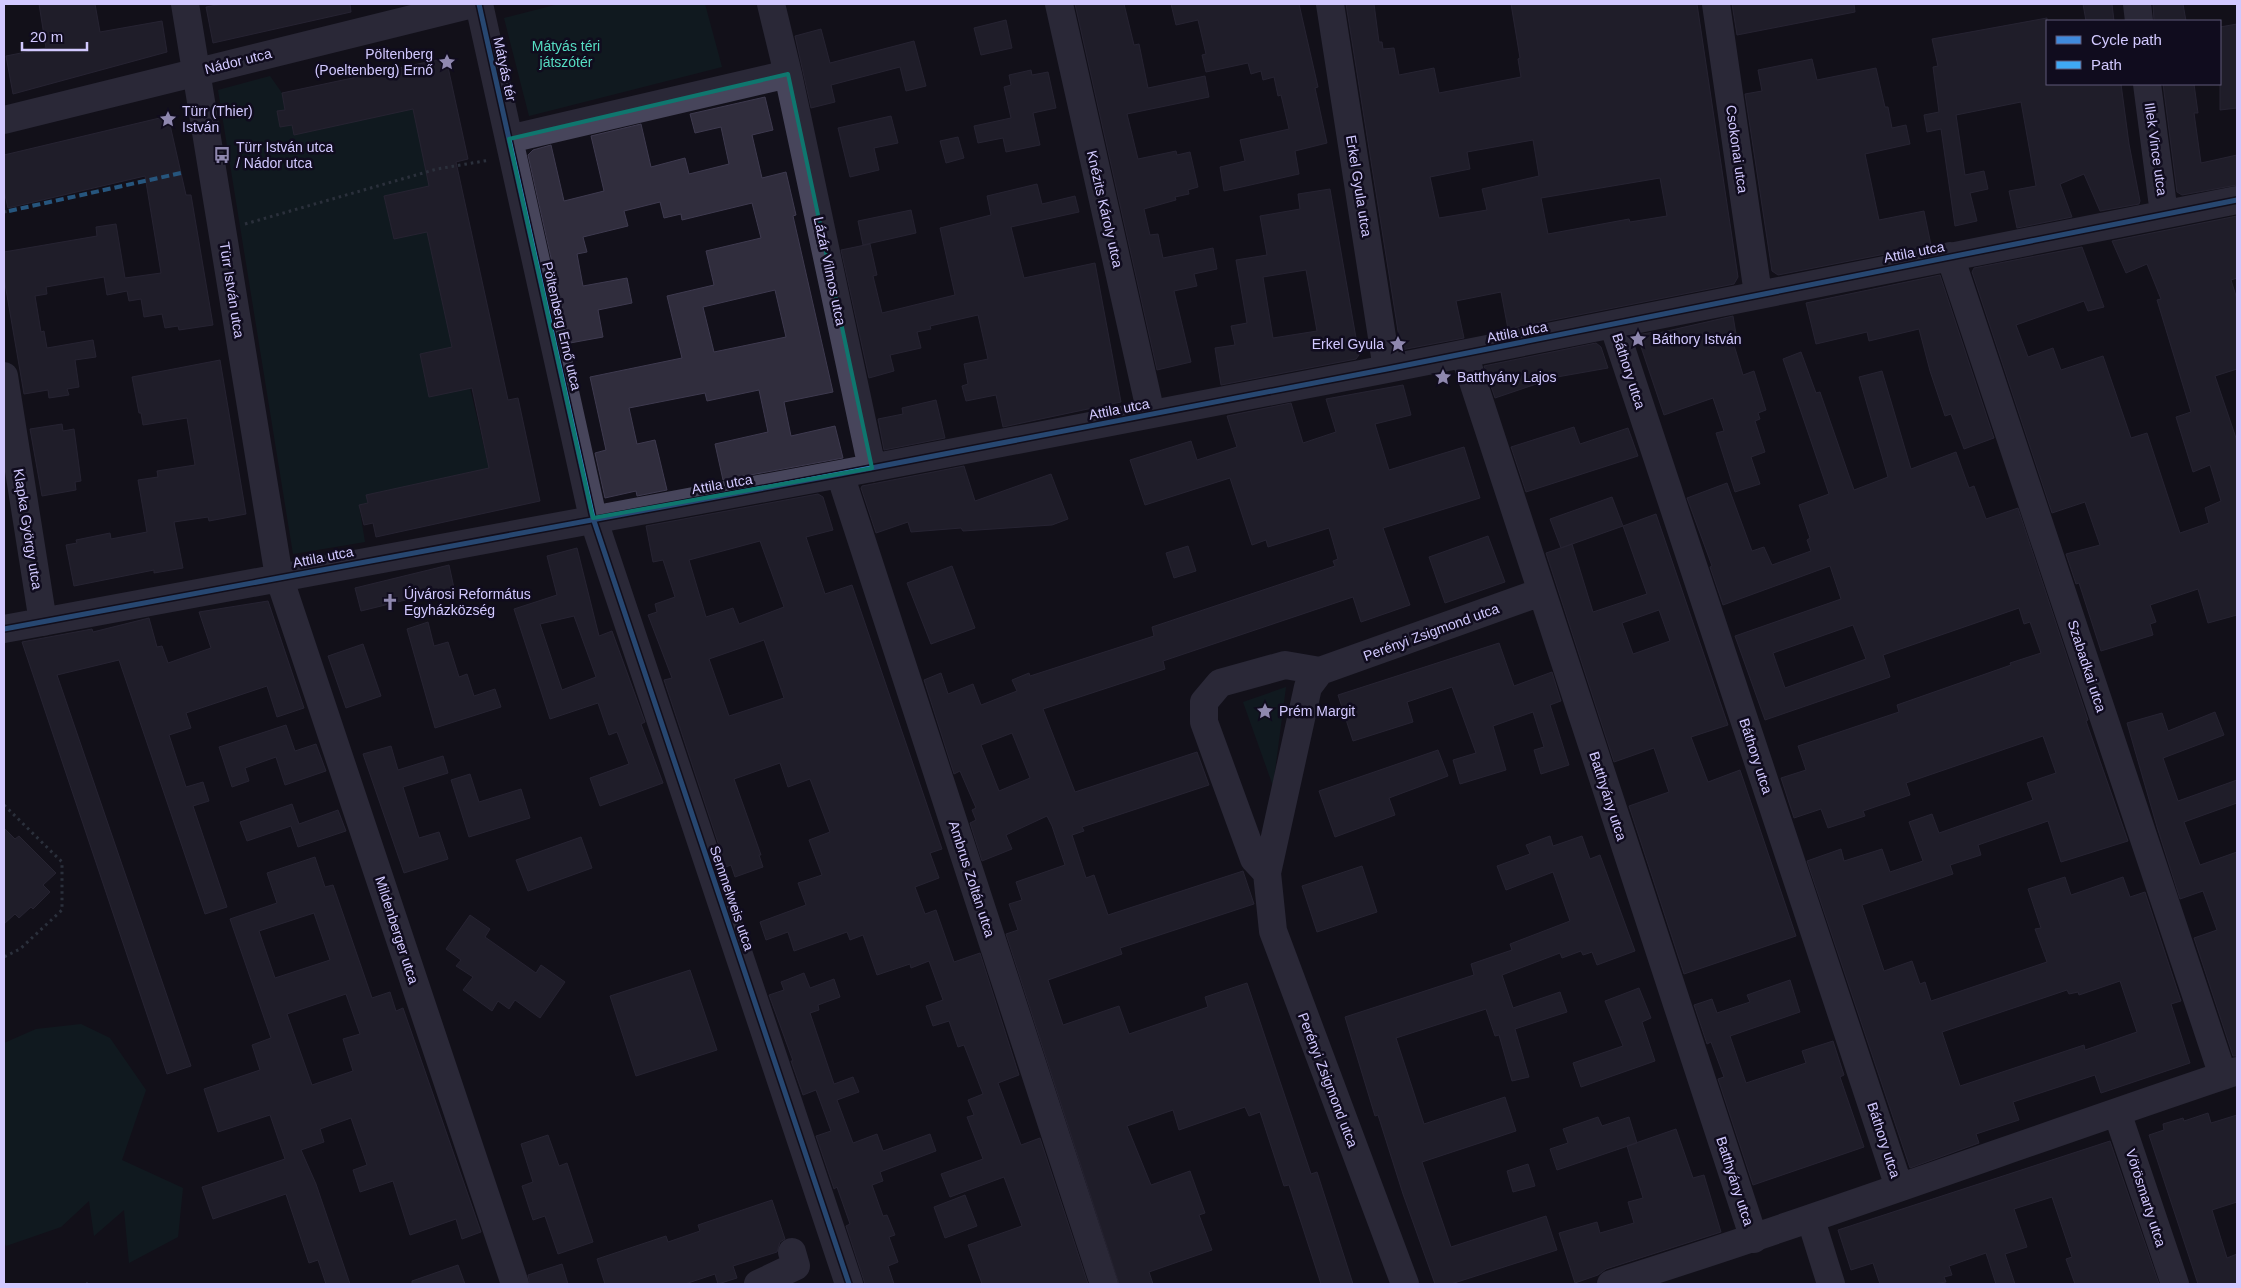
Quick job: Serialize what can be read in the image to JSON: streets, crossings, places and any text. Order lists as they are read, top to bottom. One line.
{"streets":{"street":["Nádor utca","Mátyás tér","Csokonai utca","Illek Vince utca","Erkel Gyula utca","Knézits Károly utca","Attila utca","Lázár Vilmos utca","Türr István utca","Pöltenberg Ernő utca","Báthory utca","Klapka György utca","Perényi Zsigmond utca","Szabadkai utca","Batthyány utca","Ambrus Zoltán utca","Semmelweis utca","Mildenberger utca","Vörösmarty utca"]},"crossings":[["Nádor utca","Türr István utca"],["Mátyás tér","Pöltenberg Ernő utca"],["Csokonai utca","Attila utca"],["Illek Vince utca","Attila utca"],["Erkel Gyula utca","Attila utca"],["Knézits Károly utca","Attila utca"],["Attila utca","Lázár Vilmos utca"],["Attila utca","Türr István utca"],["Attila utca","Pöltenberg Ernő utca"],["Attila utca","Báthory utca"],["Attila utca","Klapka György utca"],["Attila utca","Szabadkai utca"],["Attila utca","Batthyány utca"],["Attila utca","Ambrus Zoltán utca"],["Attila utca","Semmelweis utca"],["Attila utca","Mildenberger utca"],["Türr István utca","Mildenberger utca"],["Pöltenberg Ernő utca","Semmelweis utca"],["Perényi Zsigmond utca","Batthyány utca"]],"parks":["Mátyás téri játszótér"],"places":{"place":["Pöltenberg (Poeltenberg) Ernő","Türr (Thier) István","Báthory István","Erkel Gyula","Batthyány Lajos","Prém Margit"],"bus stop":["Türr István utca / Nádor utca"],"church":["Újvárosi Református Egyházközség"]},"legend":["Cycle path","Path"],"scale_bar":"20 m"}
